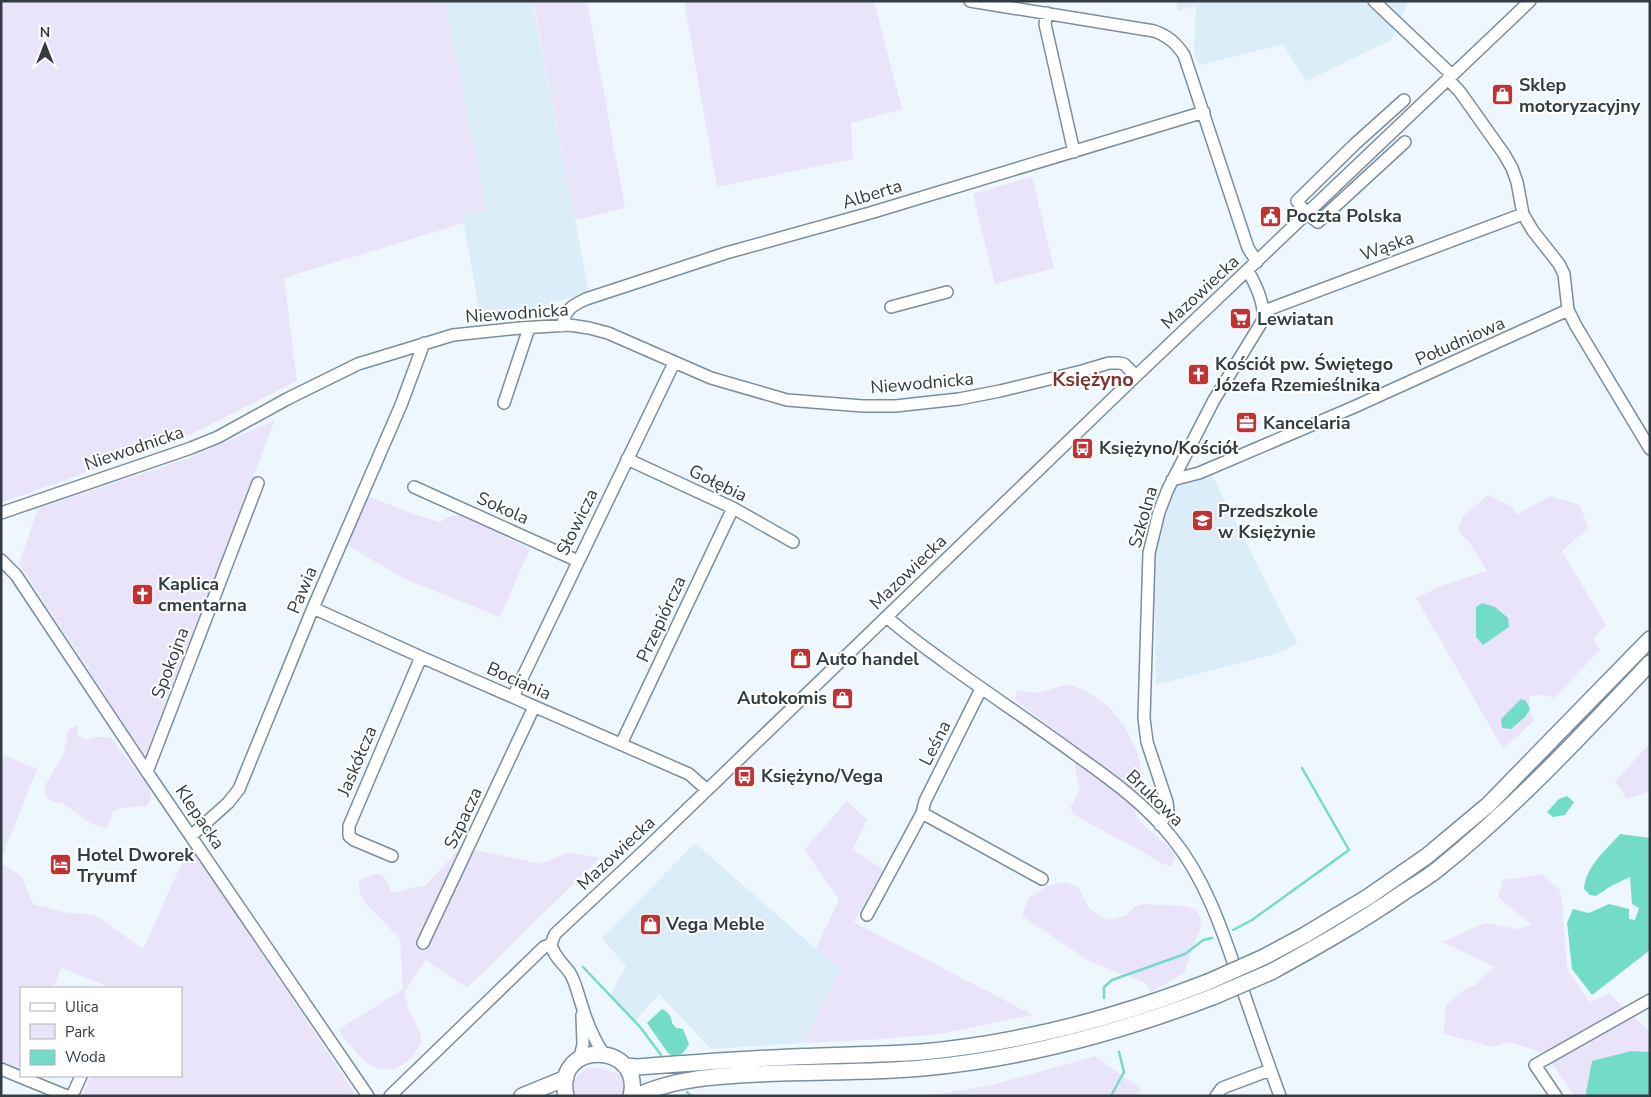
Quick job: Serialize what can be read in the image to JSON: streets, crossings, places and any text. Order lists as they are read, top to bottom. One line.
{"streets":{"street":["Alberta","Wąska","Mazowiecka","Niewodnicka","Południowa","Gołębia","Sokola","Szkolna","Słowicza","Pawia","Przepiórcza","Spokojna","Bociania","Leśna","Jaskółcza","Brukowa","Klepacka","Szpacza"]},"crossings":[["Alberta","Niewodnicka"],["Wąska","Szkolna"],["Mazowiecka","Niewodnicka"],["Mazowiecka","Bociania"],["Mazowiecka","Brukowa"],["Niewodnicka","Słowicza"],["Niewodnicka","Pawia"],["Południowa","Szkolna"],["Gołębia","Słowicza"],["Gołębia","Przepiórcza"],["Sokola","Słowicza"],["Szkolna","Brukowa"],["Słowicza","Bociania"],["Pawia","Bociania"],["Pawia","Klepacka"],["Przepiórcza","Bociania"],["Spokojna","Klepacka"],["Bociania","Jaskółcza"],["Bociania","Szpacza"],["Leśna","Brukowa"]],"districts":["Księżyno"],"places":{"shop":["Sklep motoryzacyjny","Auto handel","Autokomis","Vega Meble"],"public building":["Poczta Polska"],"supermarket":["Lewiatan"],"church":["Kościół pw. Świętego Józefa Rzemieślnika","Kaplica cmentarna"],"office":["Kancelaria"],"bus stop":["Księżyno/Kościół","Księżyno/Vega"],"school or university":["Przedszkole w Księżynie"],"hotel":["Hotel Dworek Tryumf"]},"legend":["Ulica","Park","Woda"],"north":"top"}
